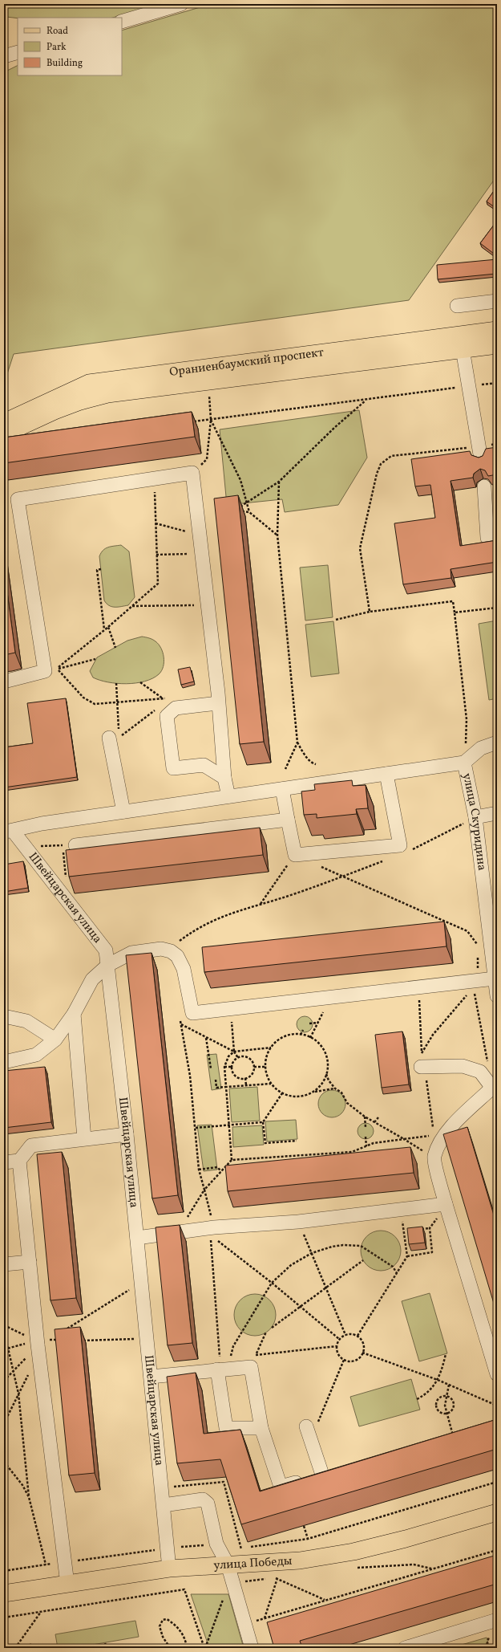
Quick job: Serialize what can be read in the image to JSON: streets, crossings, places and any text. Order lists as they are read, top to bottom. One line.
{"streets":{"main road":["Ораниенбаумский проспект","улица Победы"],"street":["улица Скуридина","Швейцарская улица"]},"crossings":[["Швейцарская улица","улица Победы"]],"legend":["Road","Park","Building"]}
